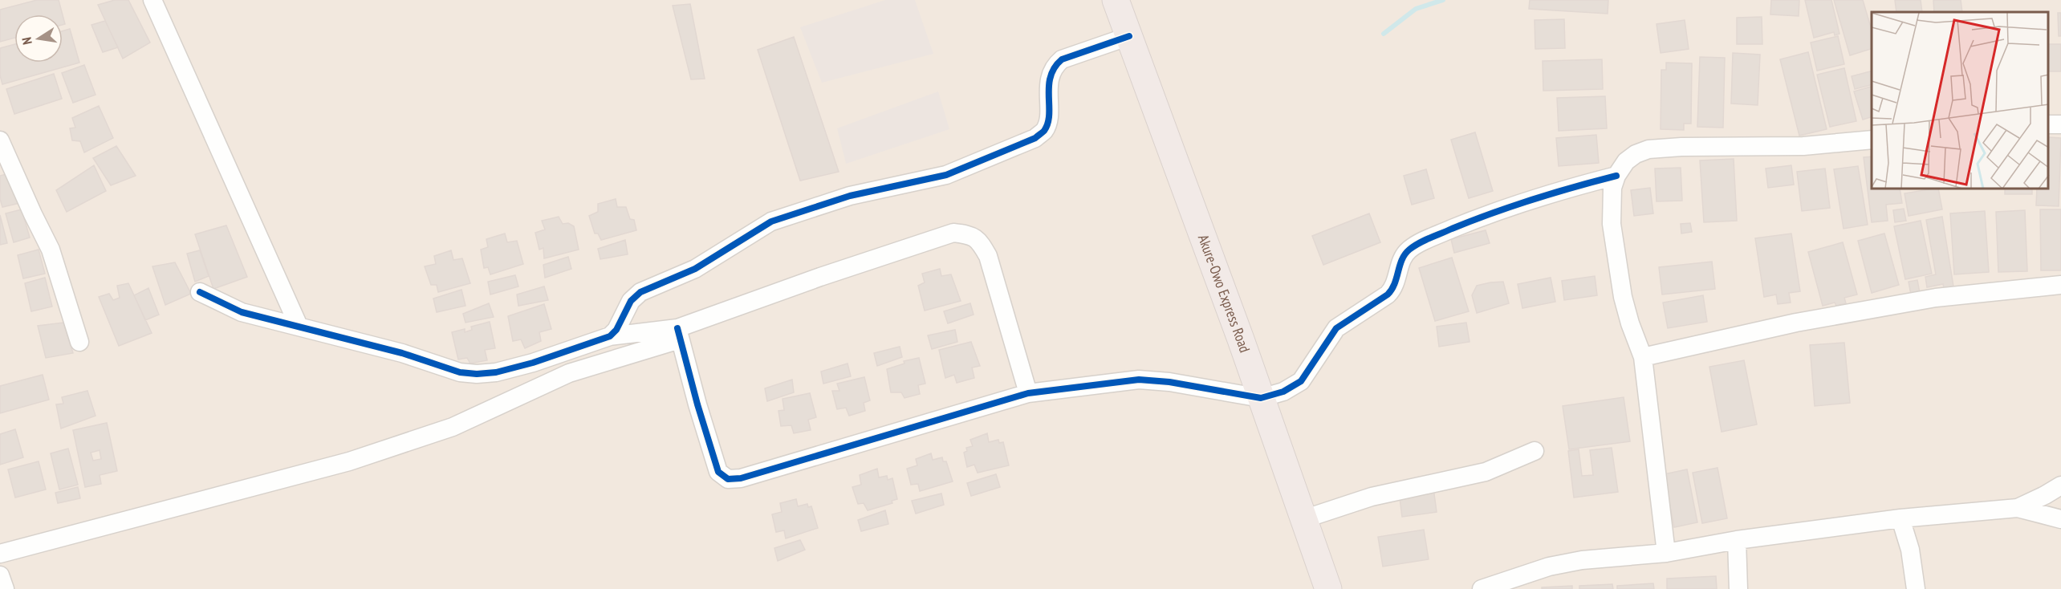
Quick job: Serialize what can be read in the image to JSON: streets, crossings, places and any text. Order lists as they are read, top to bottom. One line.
{"streets":{"highway":["Akure-Owo Express Road"]},"north":"left"}
